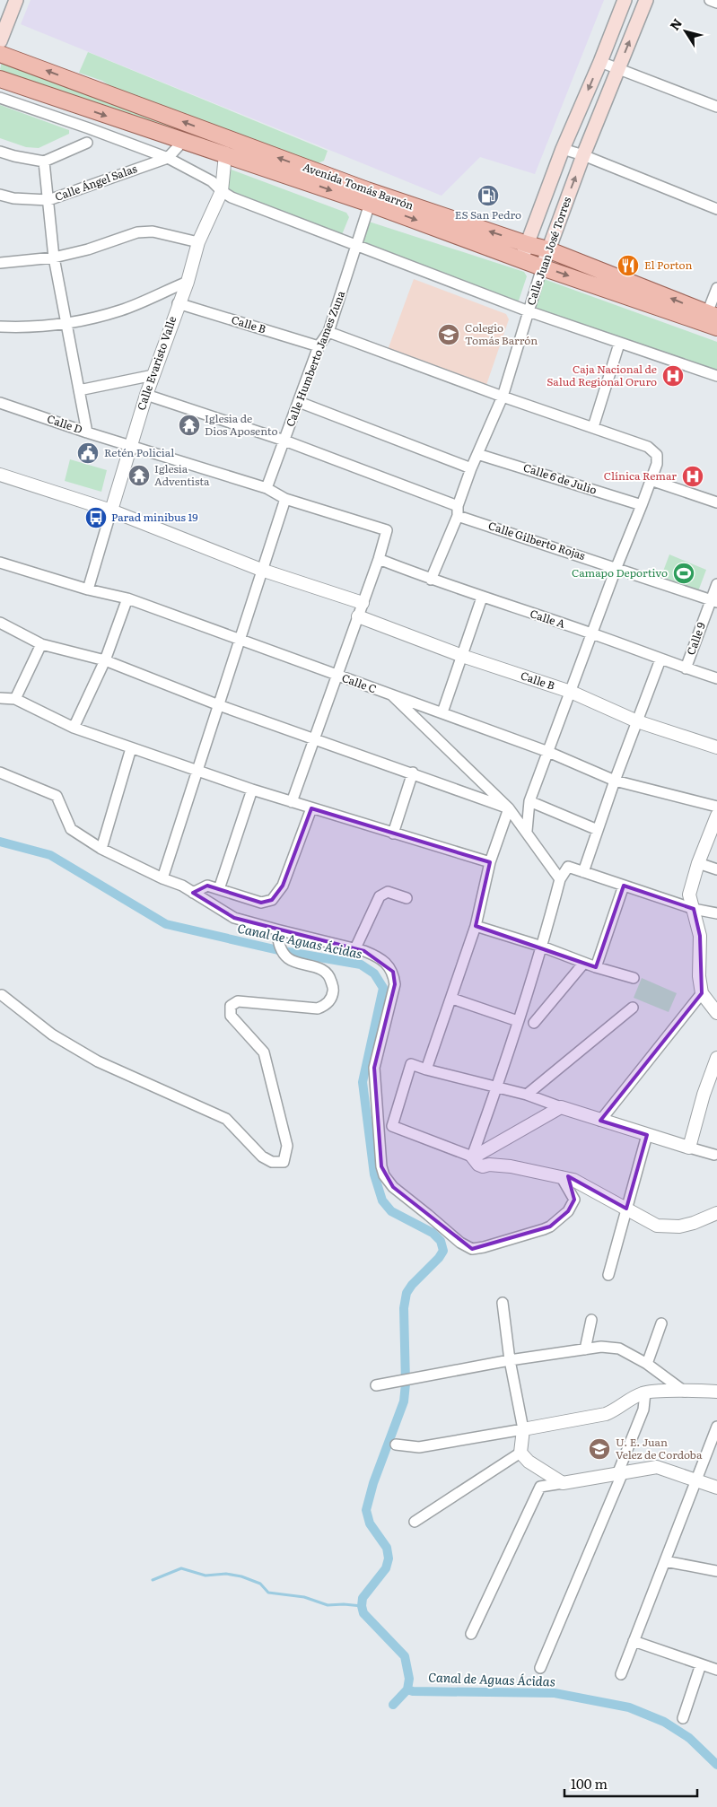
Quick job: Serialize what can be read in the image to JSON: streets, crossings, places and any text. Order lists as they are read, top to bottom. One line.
{"streets":{"main road":["Avenida Tomás Barrón","Calle Juan José Torres"],"street":["Calle Ángel Salas","Calle B","Calle Humberto James Zuna","Calle Evaristo Valle","Calle D","Calle 6 de Julio","Calle Gilberto Rojas","Calle A","Calle 9","Calle C"]},"crossings":[["Calle Ángel Salas","Avenida Tomás Barrón"],["Avenida Tomás Barrón","Calle Juan José Torres"],["Avenida Tomás Barrón","Calle Humberto James Zuna"],["Avenida Tomás Barrón","Calle Evaristo Valle"],["Calle Juan José Torres","Calle 6 de Julio"],["Calle Juan José Torres","Calle Gilberto Rojas"],["Calle Juan José Torres","Calle A"],["Calle B","Calle Humberto James Zuna"],["Calle B","Calle Evaristo Valle"],["Calle Humberto James Zuna","Calle D"],["Calle Humberto James Zuna","Calle Gilberto Rojas"],["Calle Evaristo Valle","Calle D"],["Calle Evaristo Valle","Calle Gilberto Rojas"],["Calle Evaristo Valle","Calle C"],["Calle D","Calle A"],["Calle Gilberto Rojas","Calle 9"],["Calle A","Calle 9"]],"water":["Canal de Aguas Ácidas"],"places":{"fuel station":["ES San Pedro"],"restaurant":["El Porton"],"school or university":["Colegio Tomás Barrón","U. E. Juan Velez de Cordoba"],"hospital":["Caja Nacional de Salud Regional Oruro","Clínica Remar"],"temple":["Iglesia de Dios Aposento","Iglesia Adventista"],"public building":["Retén Policial"],"bus stop":["Parad minibus 19"],"sports":["Camapo Deportivo"]},"scale_bar":"100 m","north":"top left"}
